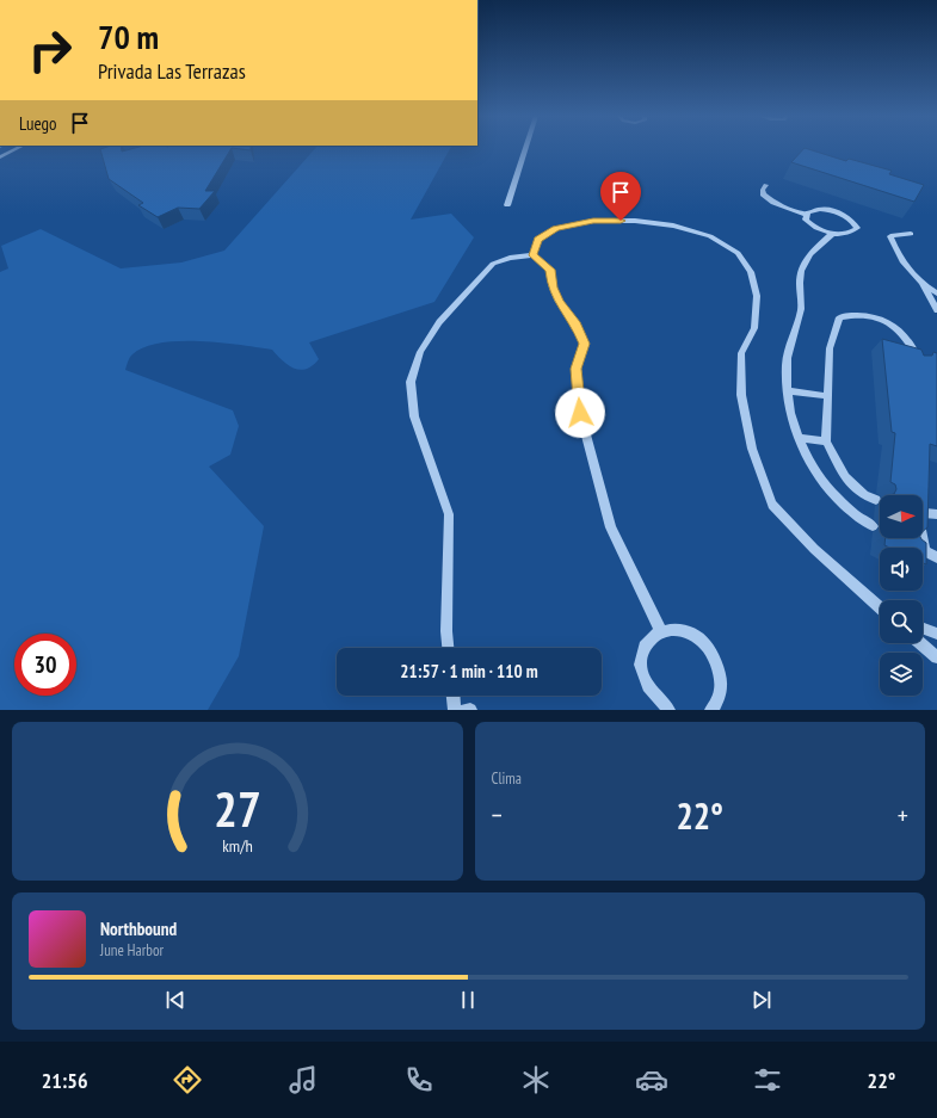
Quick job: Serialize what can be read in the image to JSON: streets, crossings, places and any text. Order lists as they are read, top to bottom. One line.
{"north":"right","page":{"turn":["70 m","Privada Las Terrazas"],"then":"Luego","limit":"30","trip":"21:57 · 1 min · 110 m","tile":"Clima","heat":["−","22°","+"],"song":["Northbound","June Harbor"],"tabs":["21:56","22°"],"gauge":["27","km/h"]}}
